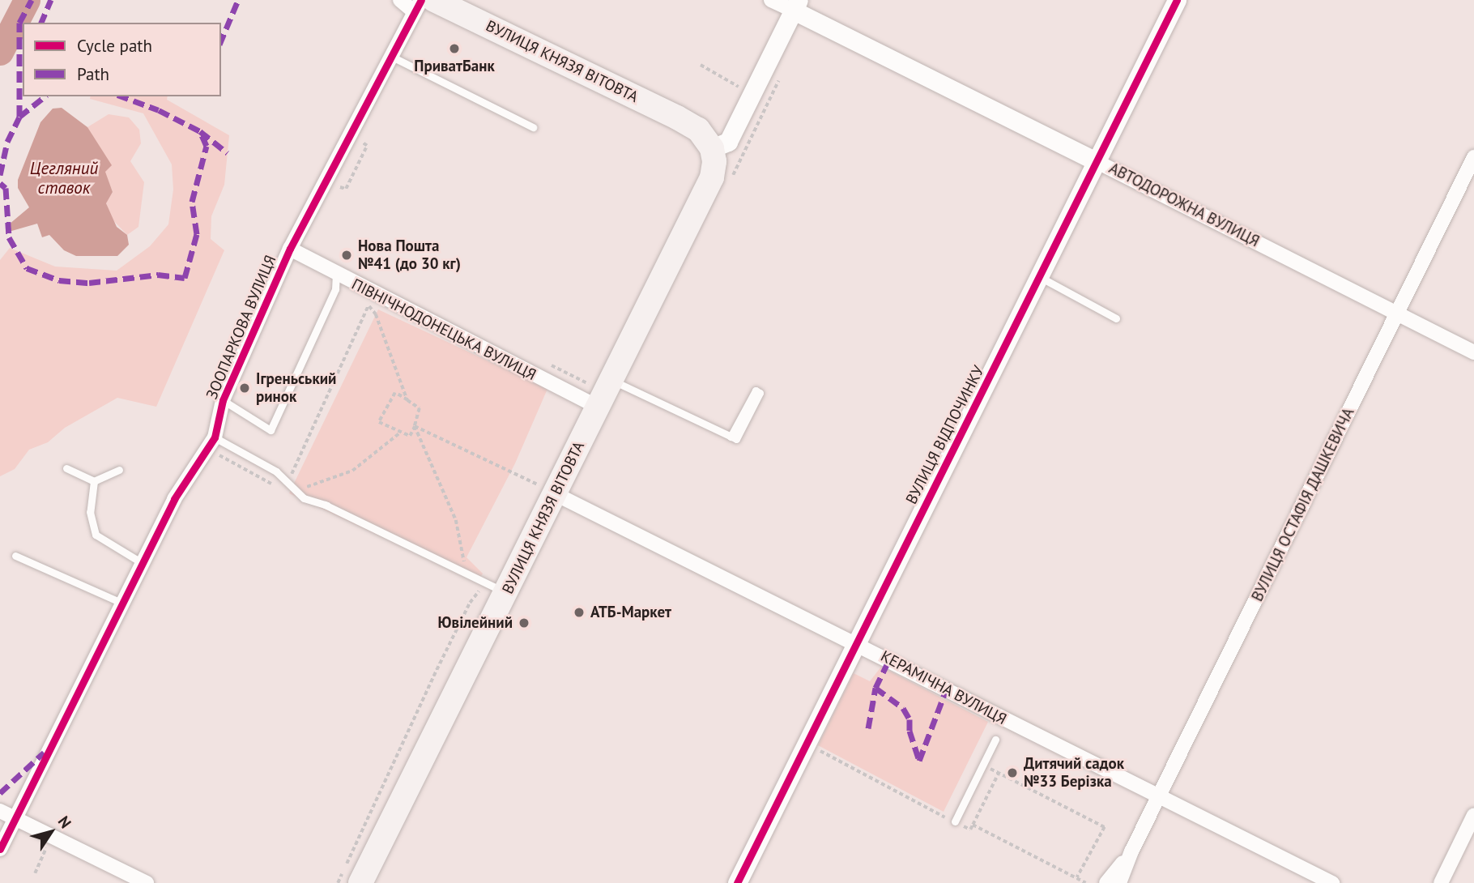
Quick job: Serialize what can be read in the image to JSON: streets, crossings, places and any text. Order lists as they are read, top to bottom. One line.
{"streets":{"main road":["ВУЛИЦЯ КНЯЗЯ ВІТОВТА"],"street":["АВТОДОРОЖНА ВУЛИЦЯ","ЗООПАРКОВА ВУЛИЦЯ","ПІВНІЧНОДОНЕЦЬКА ВУЛИЦЯ","ВУЛИЦЯ ВІДПОЧИНКУ","ВУЛИЦЯ ОСТАФІЯ ДАШКЕВИЧА","КЕРАМІЧНА ВУЛИЦЯ"]},"crossings":[["ВУЛИЦЯ КНЯЗЯ ВІТОВТА","ЗООПАРКОВА ВУЛИЦЯ"],["ВУЛИЦЯ КНЯЗЯ ВІТОВТА","ПІВНІЧНОДОНЕЦЬКА ВУЛИЦЯ"],["ВУЛИЦЯ КНЯЗЯ ВІТОВТА","КЕРАМІЧНА ВУЛИЦЯ"],["АВТОДОРОЖНА ВУЛИЦЯ","ВУЛИЦЯ ВІДПОЧИНКУ"],["АВТОДОРОЖНА ВУЛИЦЯ","ВУЛИЦЯ ОСТАФІЯ ДАШКЕВИЧА"],["ЗООПАРКОВА ВУЛИЦЯ","ПІВНІЧНОДОНЕЦЬКА ВУЛИЦЯ"],["ВУЛИЦЯ ВІДПОЧИНКУ","КЕРАМІЧНА ВУЛИЦЯ"],["ВУЛИЦЯ ОСТАФІЯ ДАШКЕВИЧА","КЕРАМІЧНА ВУЛИЦЯ"]],"water":["Цегляний ставок"],"places":["ПриватБанк","Нова Пошта №41 (до 30 кг)","Ігреньський ринок","АТБ-Маркет","Ювілейний","Дитячий садок №33 Берізка"],"legend":["Cycle path","Path"],"north":"top right"}
